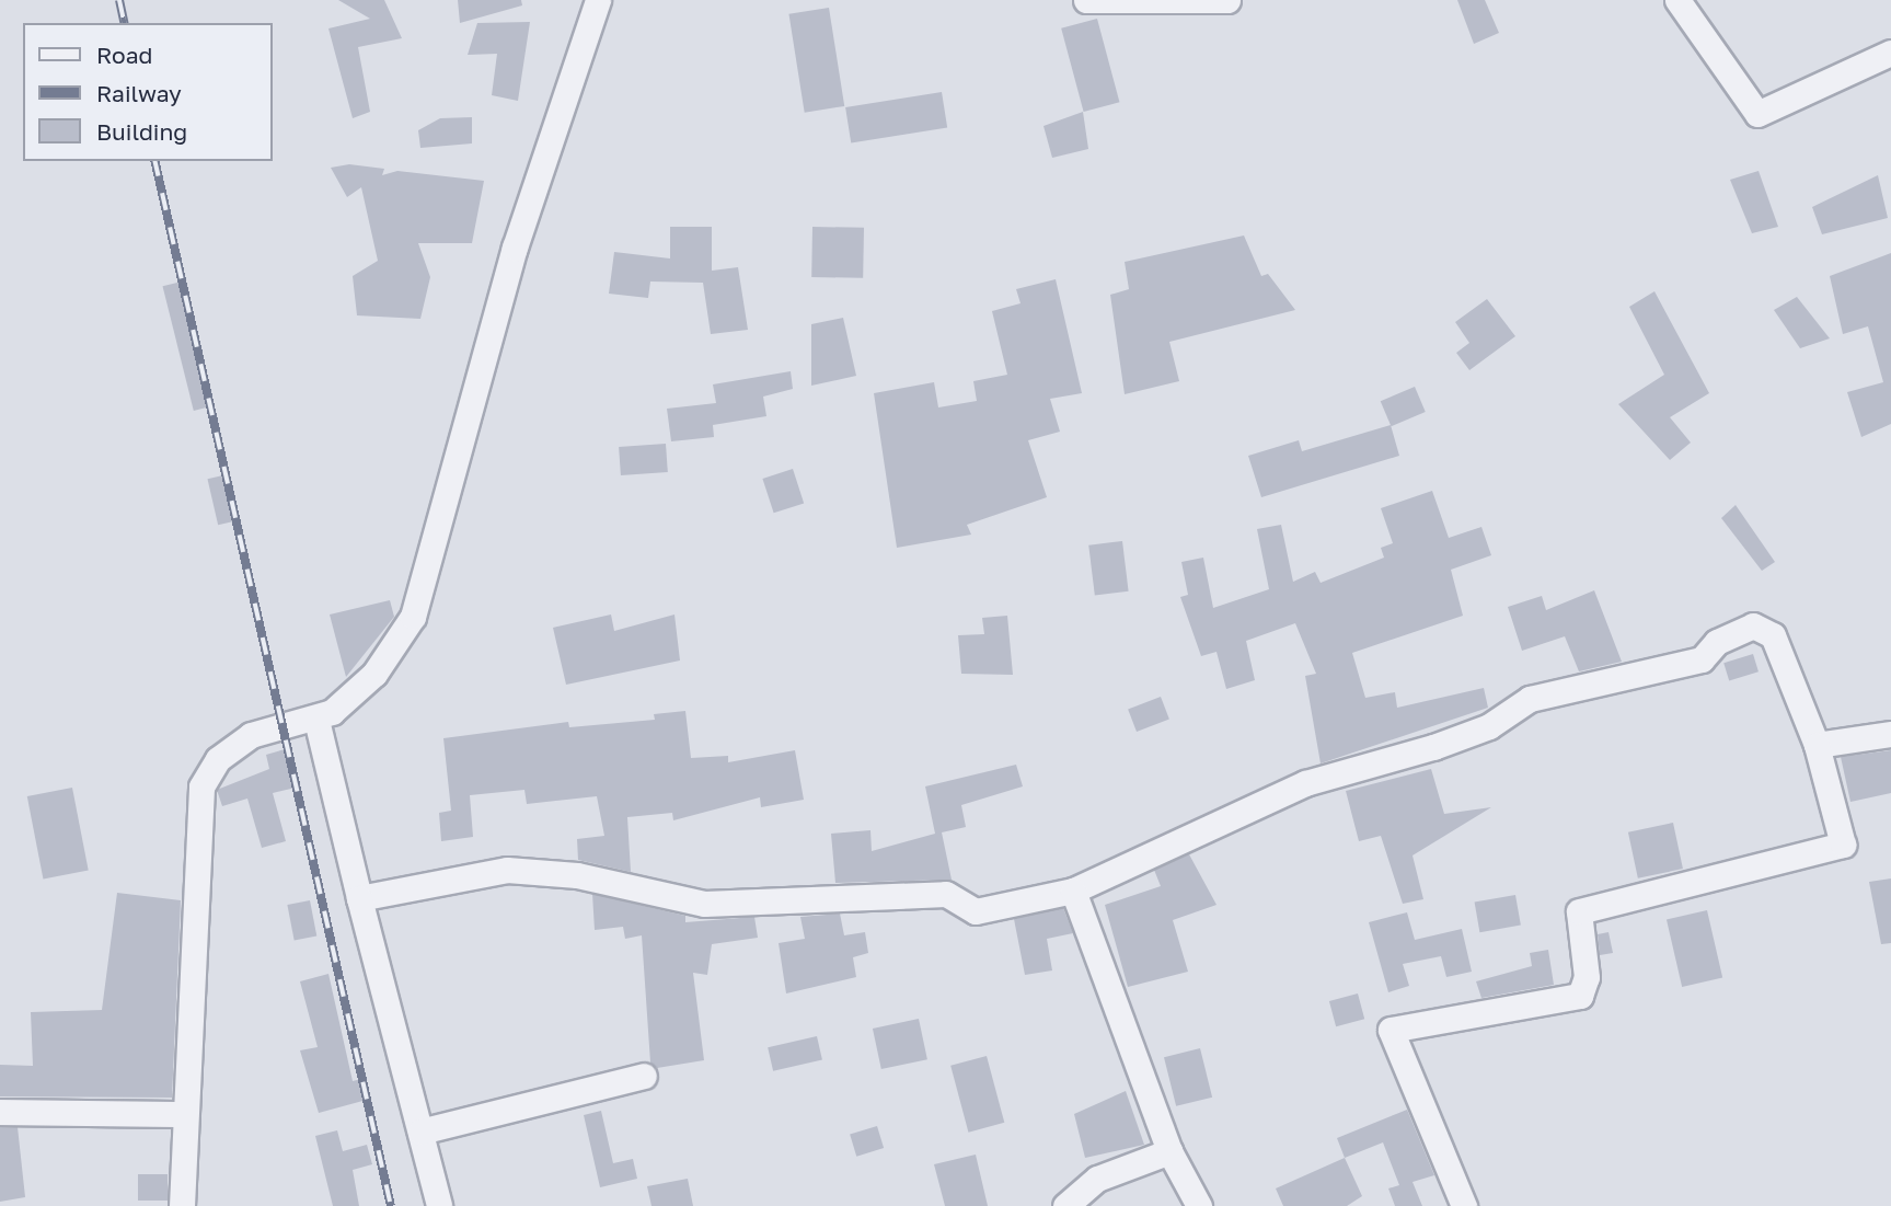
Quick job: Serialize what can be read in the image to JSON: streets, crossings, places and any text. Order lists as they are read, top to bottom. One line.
{"legend":["Road","Railway","Building"]}
